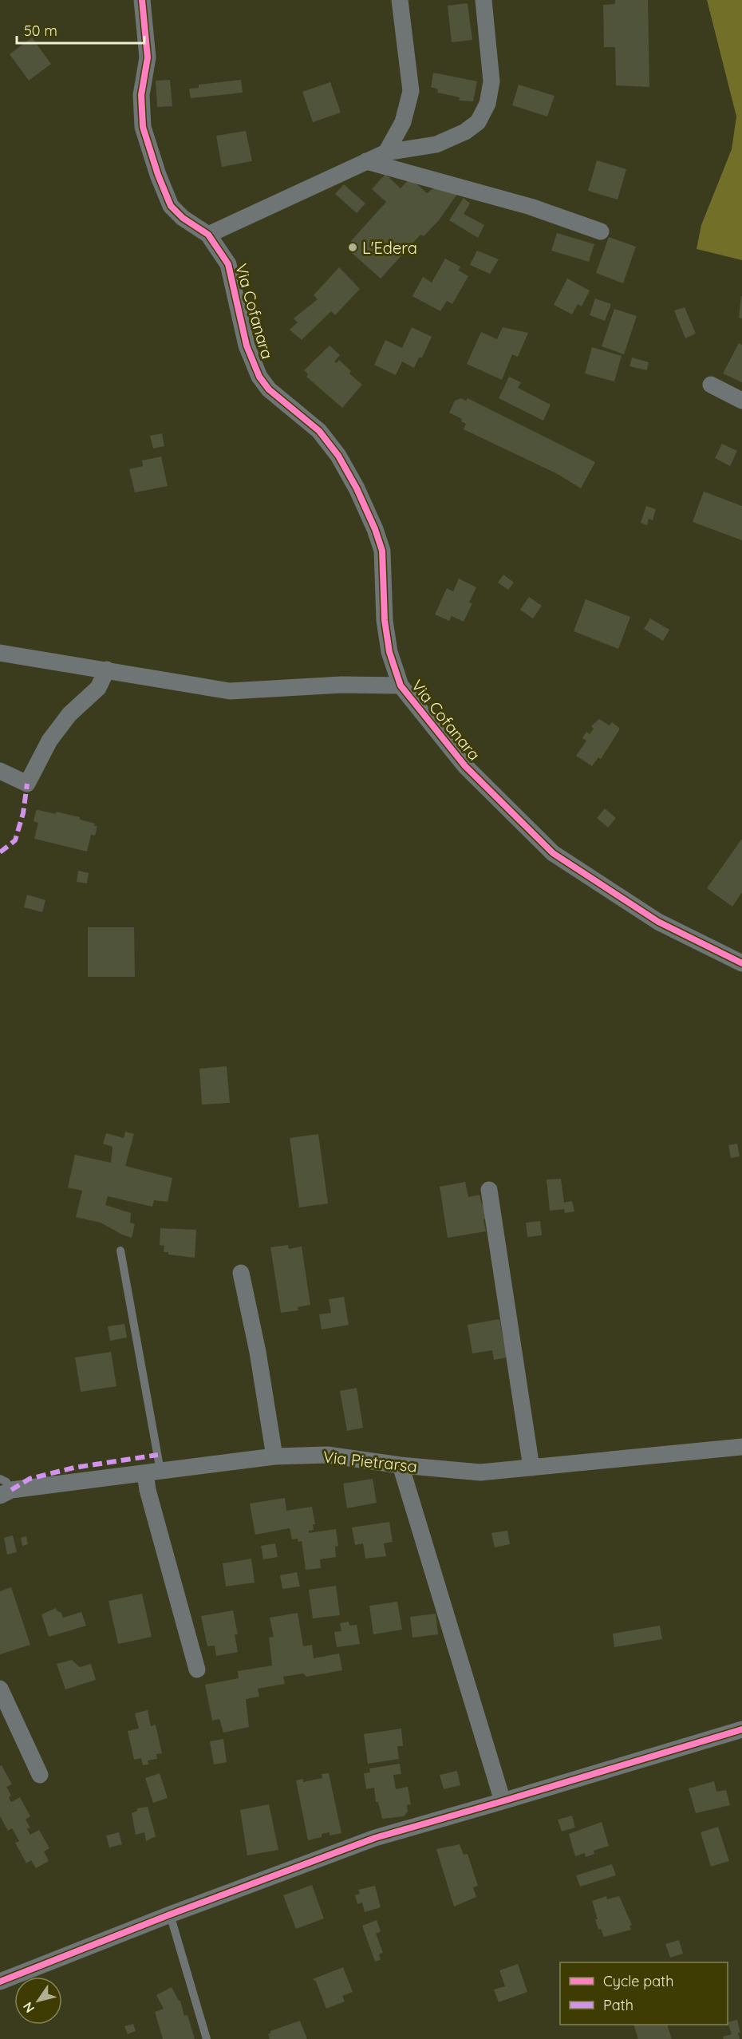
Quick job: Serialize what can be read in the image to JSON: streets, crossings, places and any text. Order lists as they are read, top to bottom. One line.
{"streets":{"street":["Via Cofanara","Via Pietrarsa"]},"places":["L'Edera"],"legend":["Cycle path","Path"],"scale_bar":"50 m","north":"bottom left"}
